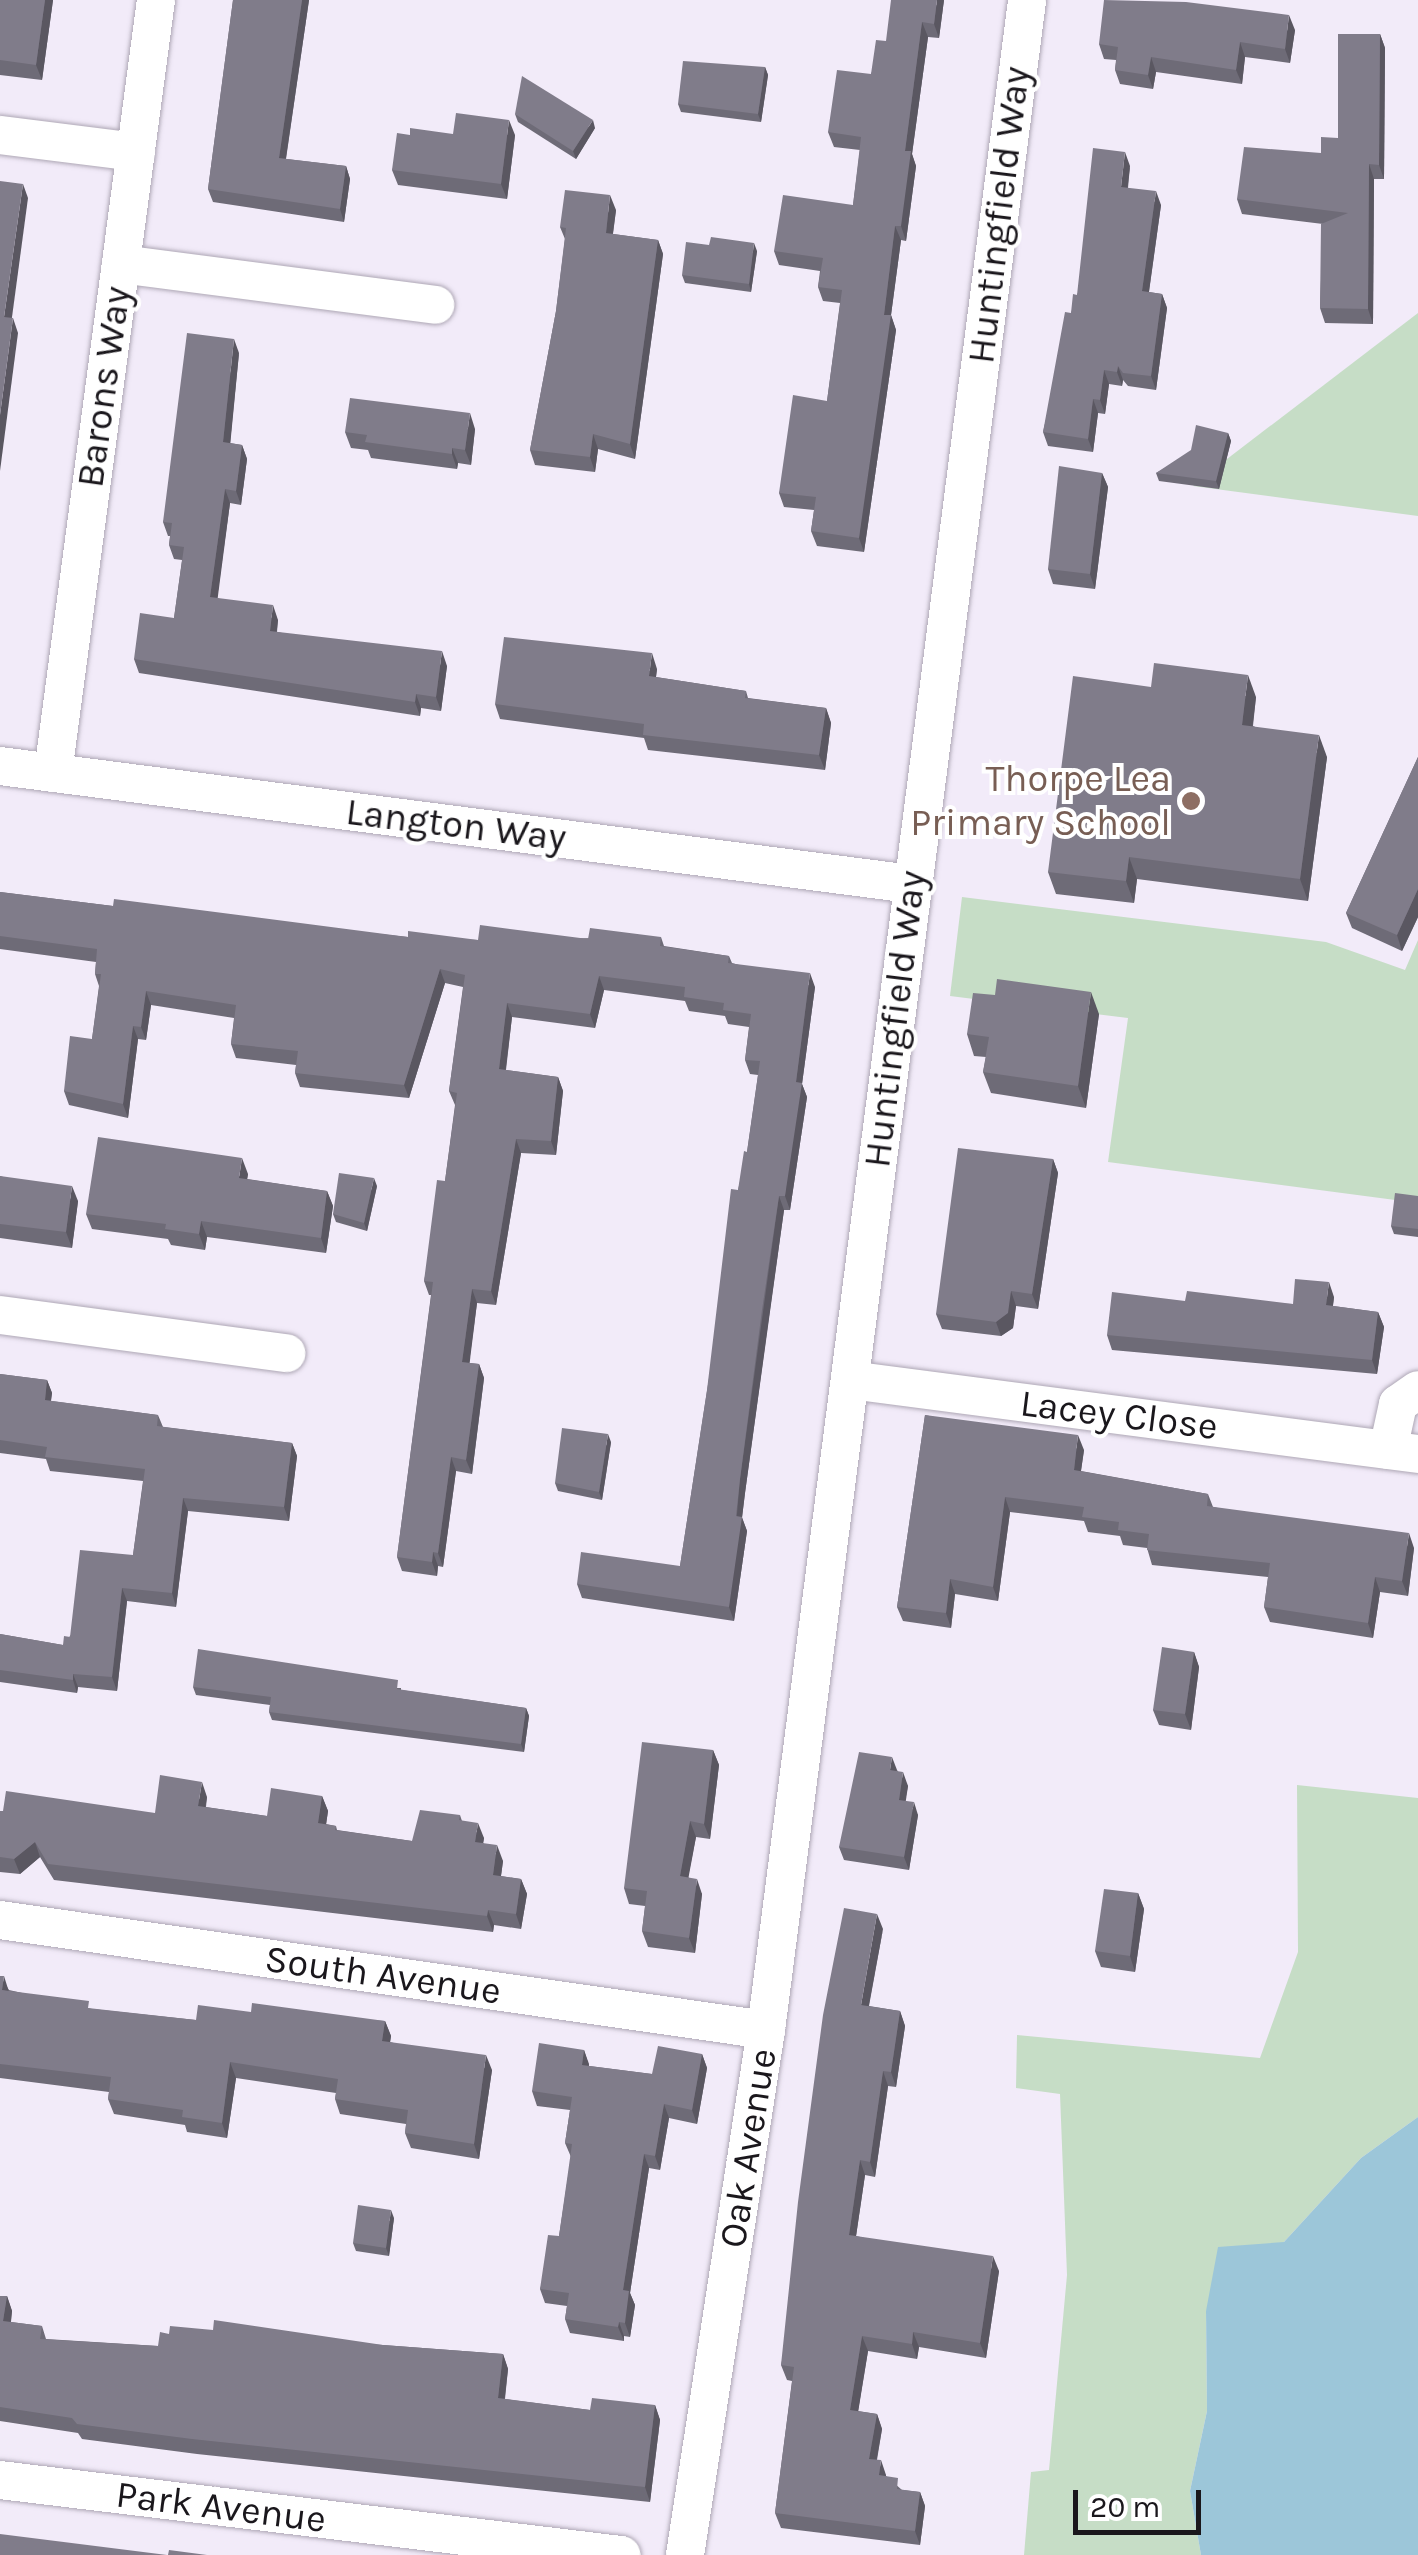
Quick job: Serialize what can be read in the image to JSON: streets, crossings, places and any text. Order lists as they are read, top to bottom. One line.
{"streets":{"street":["Huntingfield Way","Barons Way","Langton Way","Lacey Close","South Avenue","Oak Avenue","Park Avenue"]},"crossings":[["Huntingfield Way","Langton Way"],["Huntingfield Way","Lacey Close"],["Huntingfield Way","Oak Avenue"],["Barons Way","Langton Way"],["South Avenue","Oak Avenue"]],"places":["Thorpe Lea Primary School"],"scale_bar":"20 m"}
